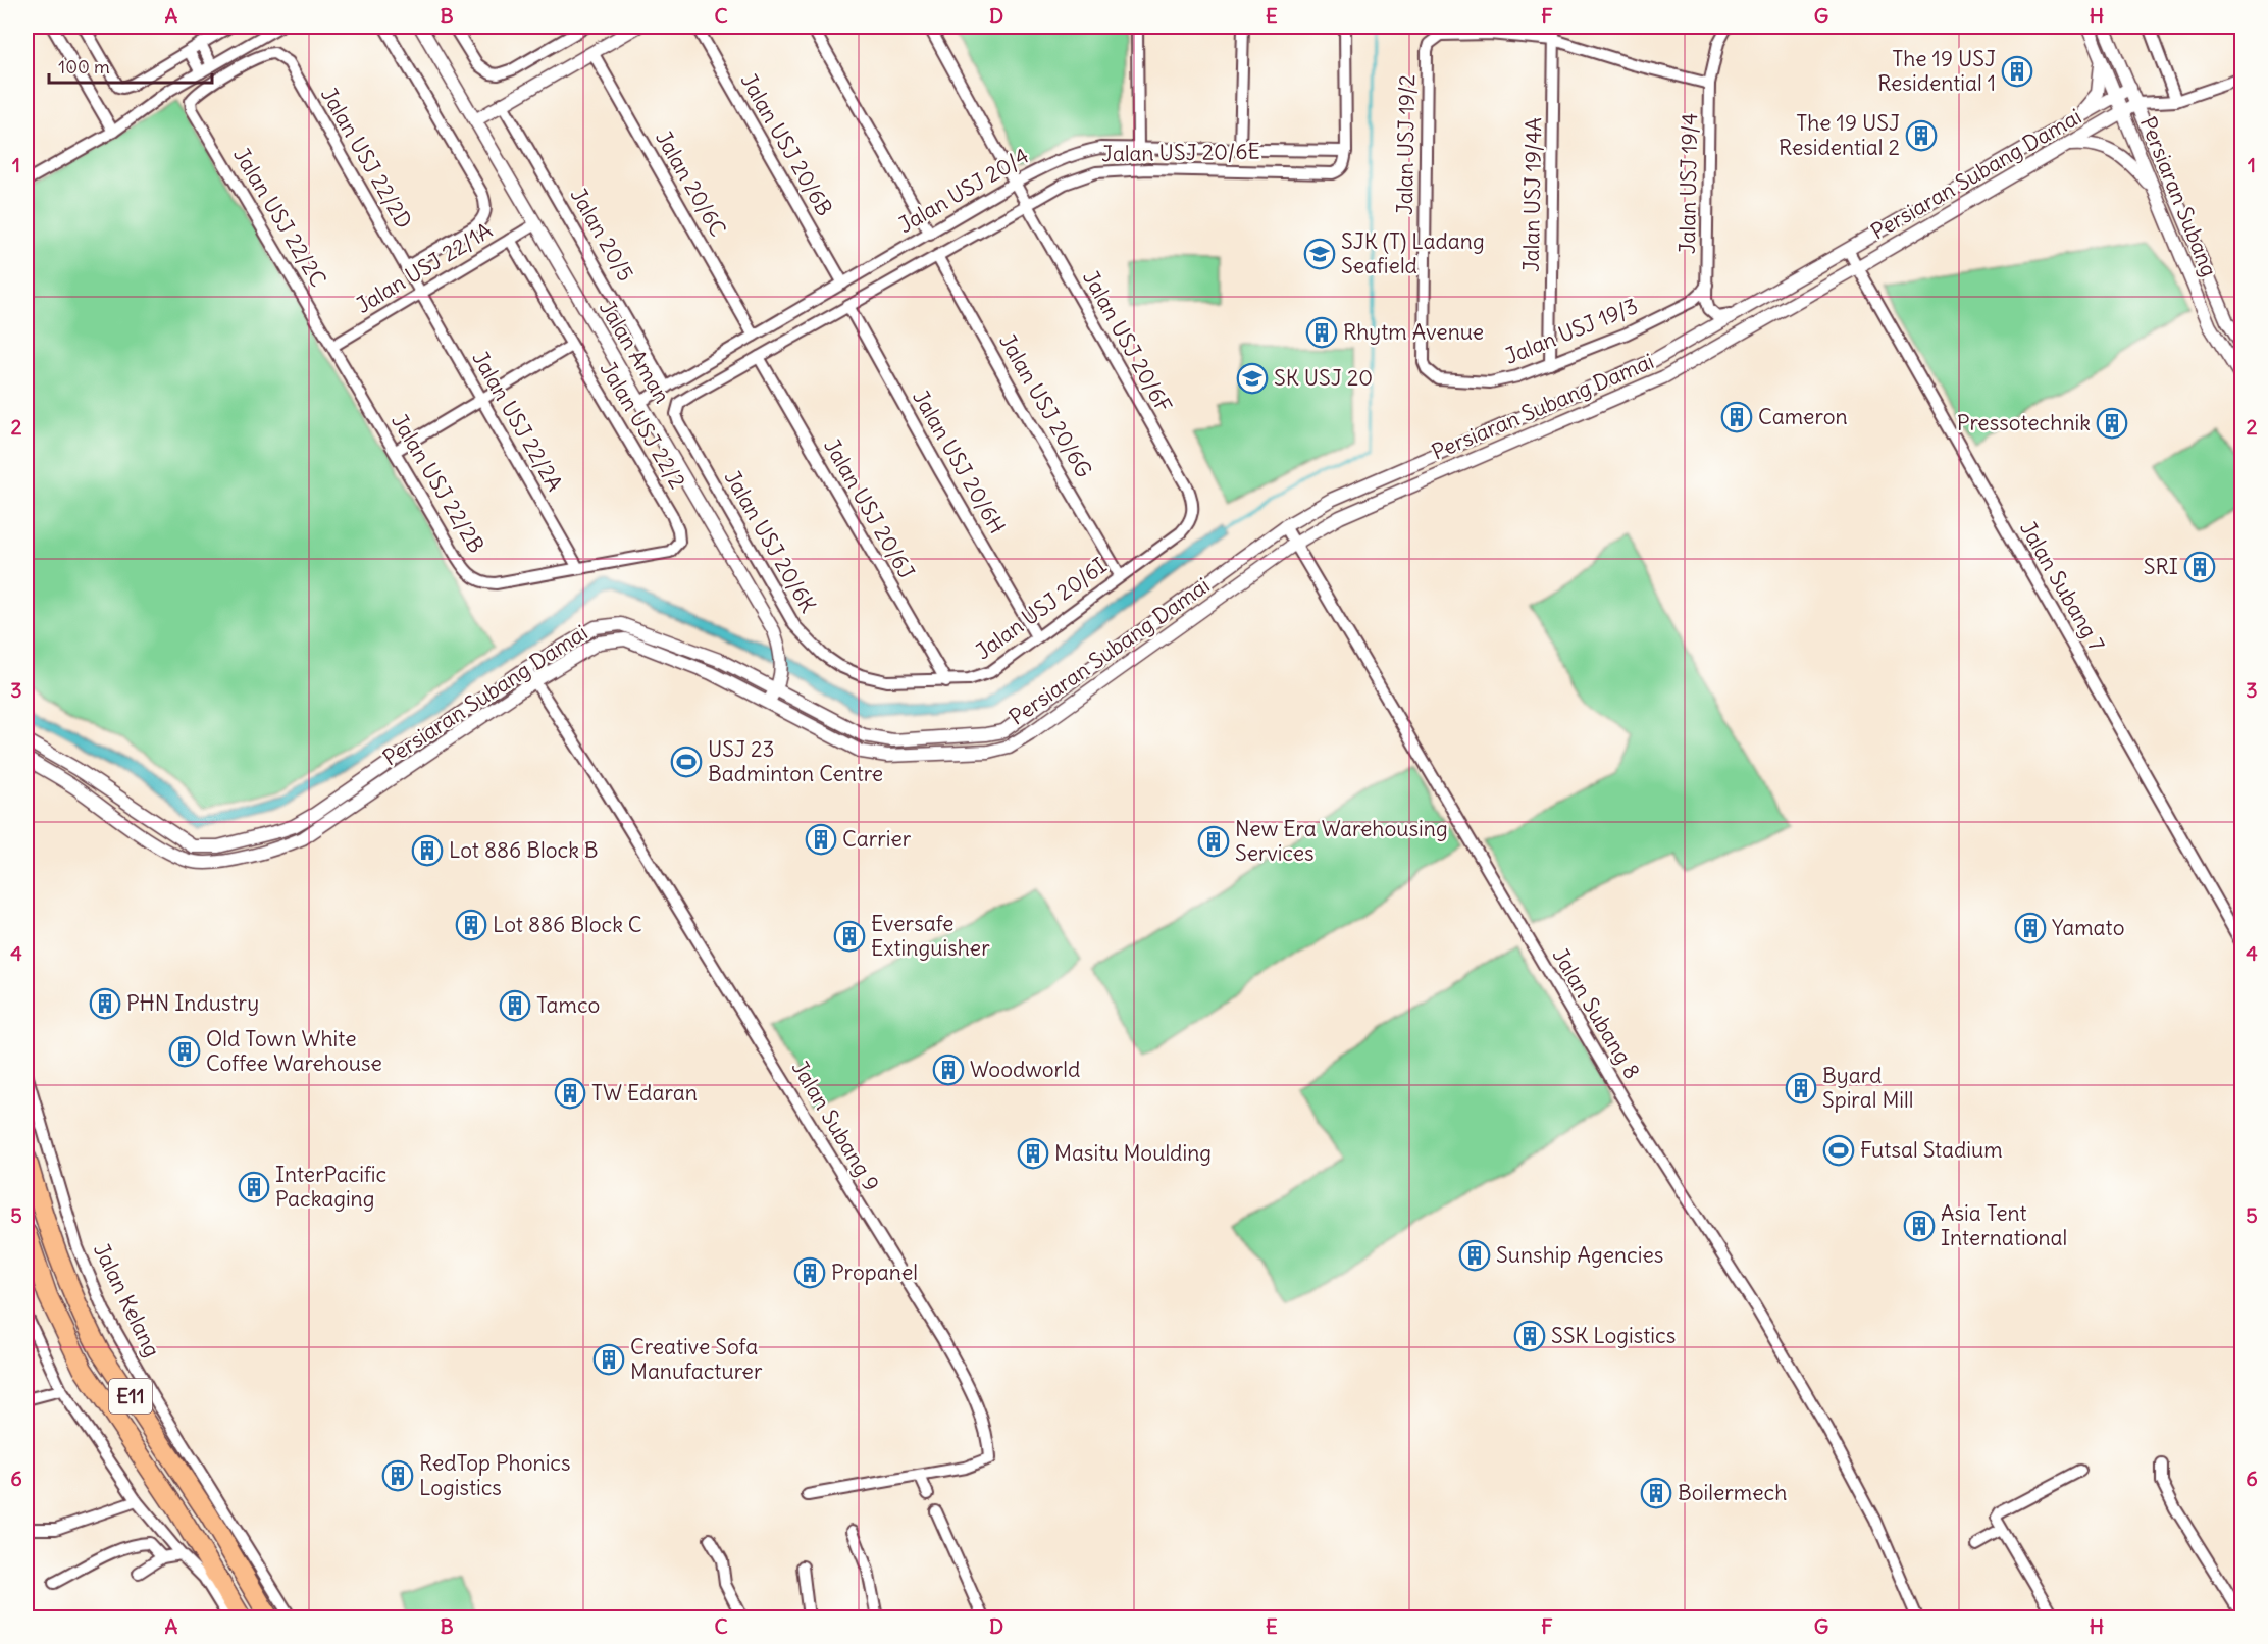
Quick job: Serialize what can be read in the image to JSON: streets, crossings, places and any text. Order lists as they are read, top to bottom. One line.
{"streets":{"highway":["E11"],"street":["Jalan USJ 20/6B","Jalan USJ 19/2","Jalan USJ 20/6E","Jalan USJ 22/2D","Persiaran Subang Damai","Jalan 20/6C","Jalan USJ 19/4","Jalan USJ 20/4","Jalan USJ 19/4A","Persiaran Subang","Jalan USJ 22/2C","Jalan 20/5","Jalan USJ 22/1A","Jalan USJ 19/3","Jalan USJ 20/6F","Jalan Aman","Jalan USJ 20/6G","Jalan USJ 22/2A","Jalan USJ 22/2","Jalan USJ 20/6H","Jalan USJ 22/2B","Jalan USJ 20/6J","Jalan USJ 20/6K","Jalan Subang 7","Jalan USJ 20/6I","Jalan Subang 8","Jalan Subang 9","Jalan Kelang"]},"crossings":[["Jalan USJ 20/6B","Jalan USJ 20/4"],["Jalan USJ 19/2","Jalan USJ 19/4A"],["Jalan USJ 19/2","Jalan USJ 19/3"],["Jalan USJ 20/6E","Jalan USJ 20/4"],["Jalan USJ 20/6E","Jalan USJ 20/6F"],["Jalan USJ 20/6E","Jalan USJ 20/6G"],["Jalan USJ 20/6E","Jalan USJ 20/6H"],["Jalan USJ 20/6E","Jalan USJ 20/6J"],["Jalan USJ 20/6E","Jalan USJ 20/6K"],["Jalan USJ 22/2D","Jalan USJ 22/2C"],["Jalan USJ 22/2D","Jalan USJ 22/1A"],["Jalan USJ 22/2D","Jalan USJ 22/2A"],["Persiaran Subang Damai","Jalan USJ 19/4"],["Persiaran Subang Damai","Persiaran Subang"],["Persiaran Subang Damai","Jalan Aman"],["Persiaran Subang Damai","Jalan Subang 7"],["Persiaran Subang Damai","Jalan Subang 8"],["Persiaran Subang Damai","Jalan Subang 9"],["Jalan 20/6C","Jalan USJ 20/4"],["Jalan USJ 19/4","Jalan USJ 19/3"],["Jalan USJ 20/4","Jalan 20/5"],["Jalan USJ 20/4","Jalan USJ 20/6F"],["Jalan USJ 20/4","Jalan Aman"],["Jalan USJ 19/4A","Jalan USJ 19/3"],["Jalan USJ 22/2C","Jalan USJ 22/1A"],["Jalan USJ 22/2C","Jalan USJ 22/2B"],["Jalan USJ 22/1A","Jalan Aman"],["Jalan USJ 22/1A","Jalan USJ 22/2A"],["Jalan USJ 22/1A","Jalan USJ 22/2"],["Jalan USJ 22/1A","Jalan USJ 22/2B"],["Jalan USJ 20/6F","Jalan USJ 20/6I"],["Jalan USJ 20/6G","Jalan USJ 20/6I"],["Jalan USJ 22/2A","Jalan USJ 22/2"],["Jalan USJ 22/2A","Jalan USJ 22/2B"],["Jalan USJ 22/2","Jalan USJ 22/2B"],["Jalan USJ 20/6H","Jalan USJ 20/6I"],["Jalan USJ 20/6J","Jalan USJ 20/6I"],["Jalan USJ 20/6K","Jalan USJ 20/6I"]],"places":{"building":["The 19 USJ Residential 1","The 19 USJ Residential 2","Rhytm Avenue","Cameron","Pressotechnik","SRI","Carrier","New Era Warehousing Services","Lot 886 Block B","Lot 886 Block C","Yamato","Eversafe Extinguisher","PHN Industry","Tamco","Old Town White Coffee Warehouse","Woodworld","Byard Spiral Mill","TW Edaran","Masitu Moulding","InterPacific Packaging","Asia Tent International","Sunship Agencies","Propanel","SSK Logistics","Creative Sofa Manufacturer","RedTop Phonics Logistics","Boilermech"],"school or university":["SJK (T) Ladang Seafield","SK USJ 20"],"sports":["USJ 23 Badminton Centre","Futsal Stadium"]},"scale_bar":"100 m","grid":{"columns":["A","B","C","D","E","F","G","H"],"rows":["1","2","3","4","5","6"]}}
